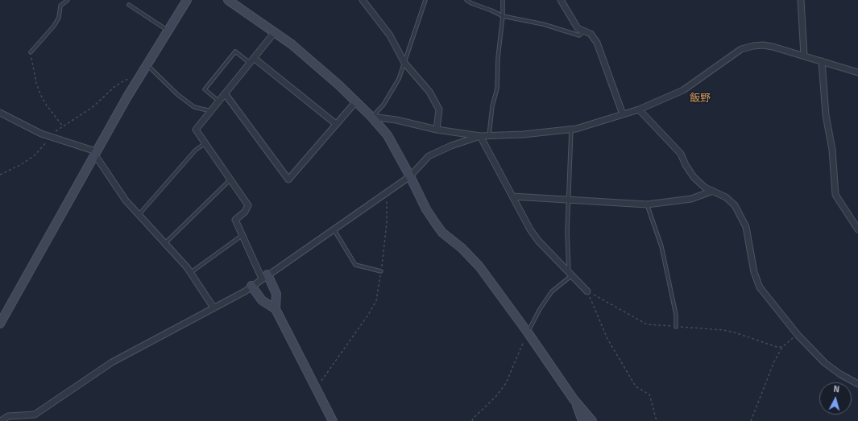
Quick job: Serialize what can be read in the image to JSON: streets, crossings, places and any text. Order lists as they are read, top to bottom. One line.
{"districts":["飯野"],"north":"top"}
